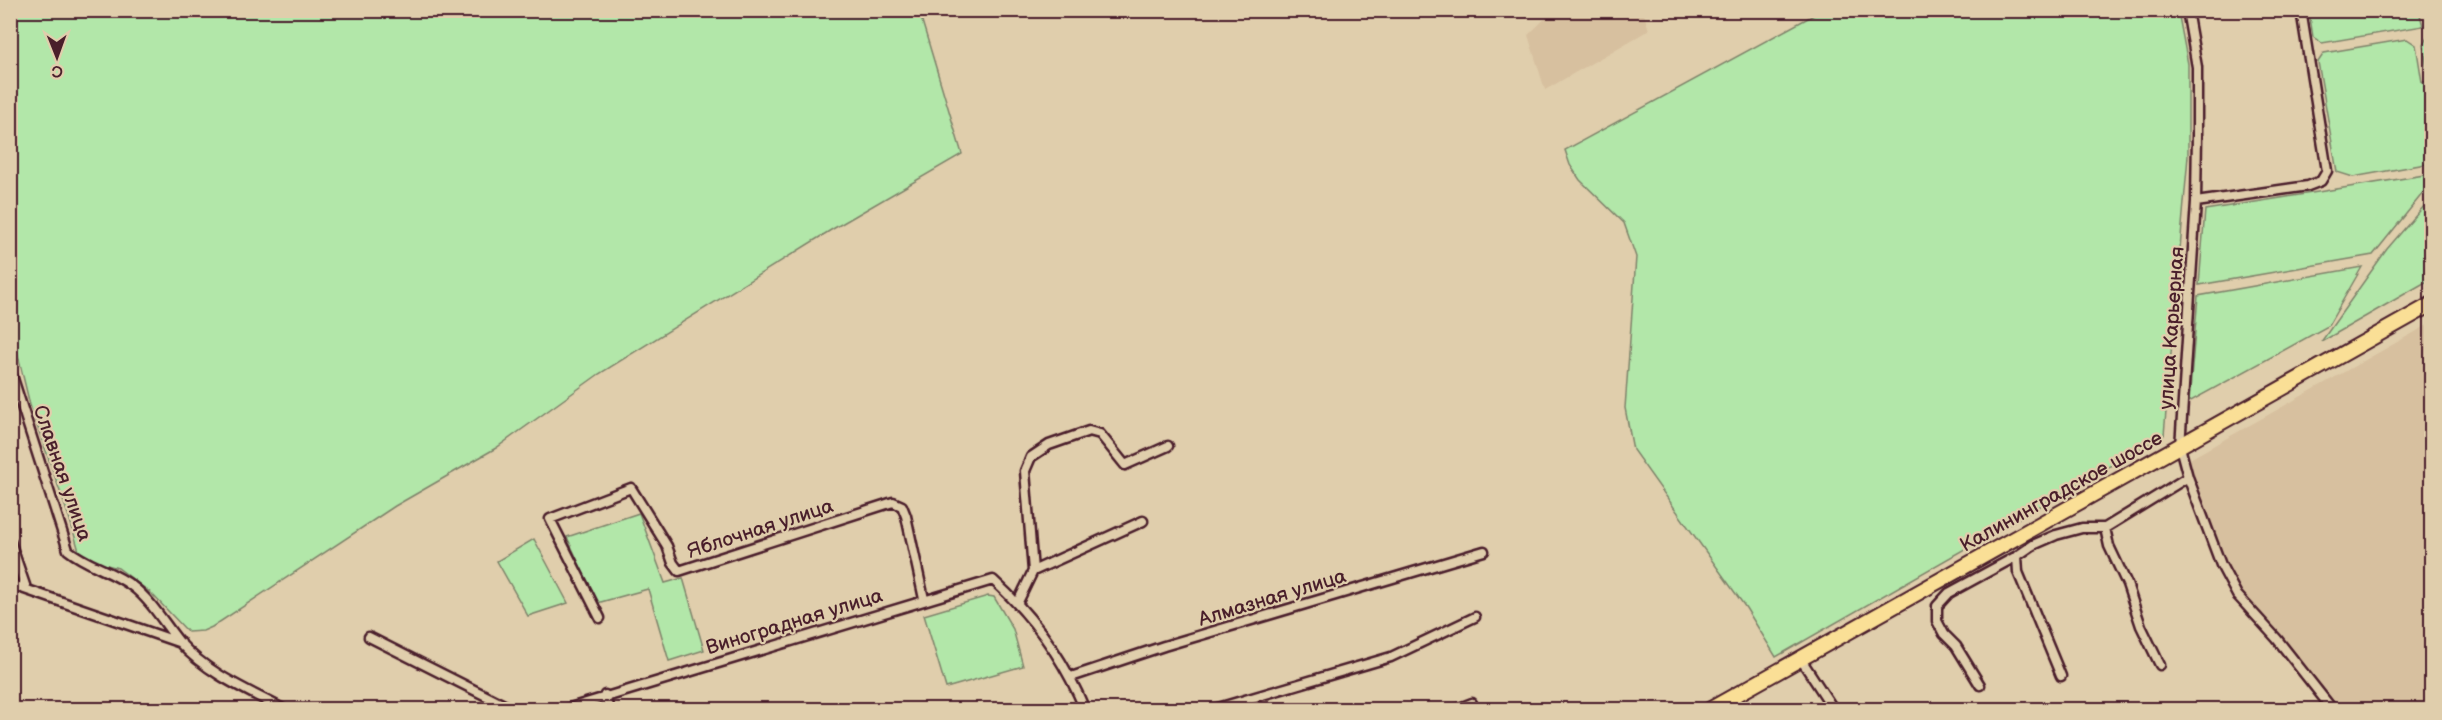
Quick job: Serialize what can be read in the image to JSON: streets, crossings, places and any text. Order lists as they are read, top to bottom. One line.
{"streets":{"main road":["Калининградское шоссе"],"street":["улица Карьерная","Славная улица","Яблочная улица","Алмазная улица","Виноградная улица"]},"crossings":[["улица Карьерная","Калининградское шоссе"],["Яблочная улица","Виноградная улица"]],"north":"bottom"}
